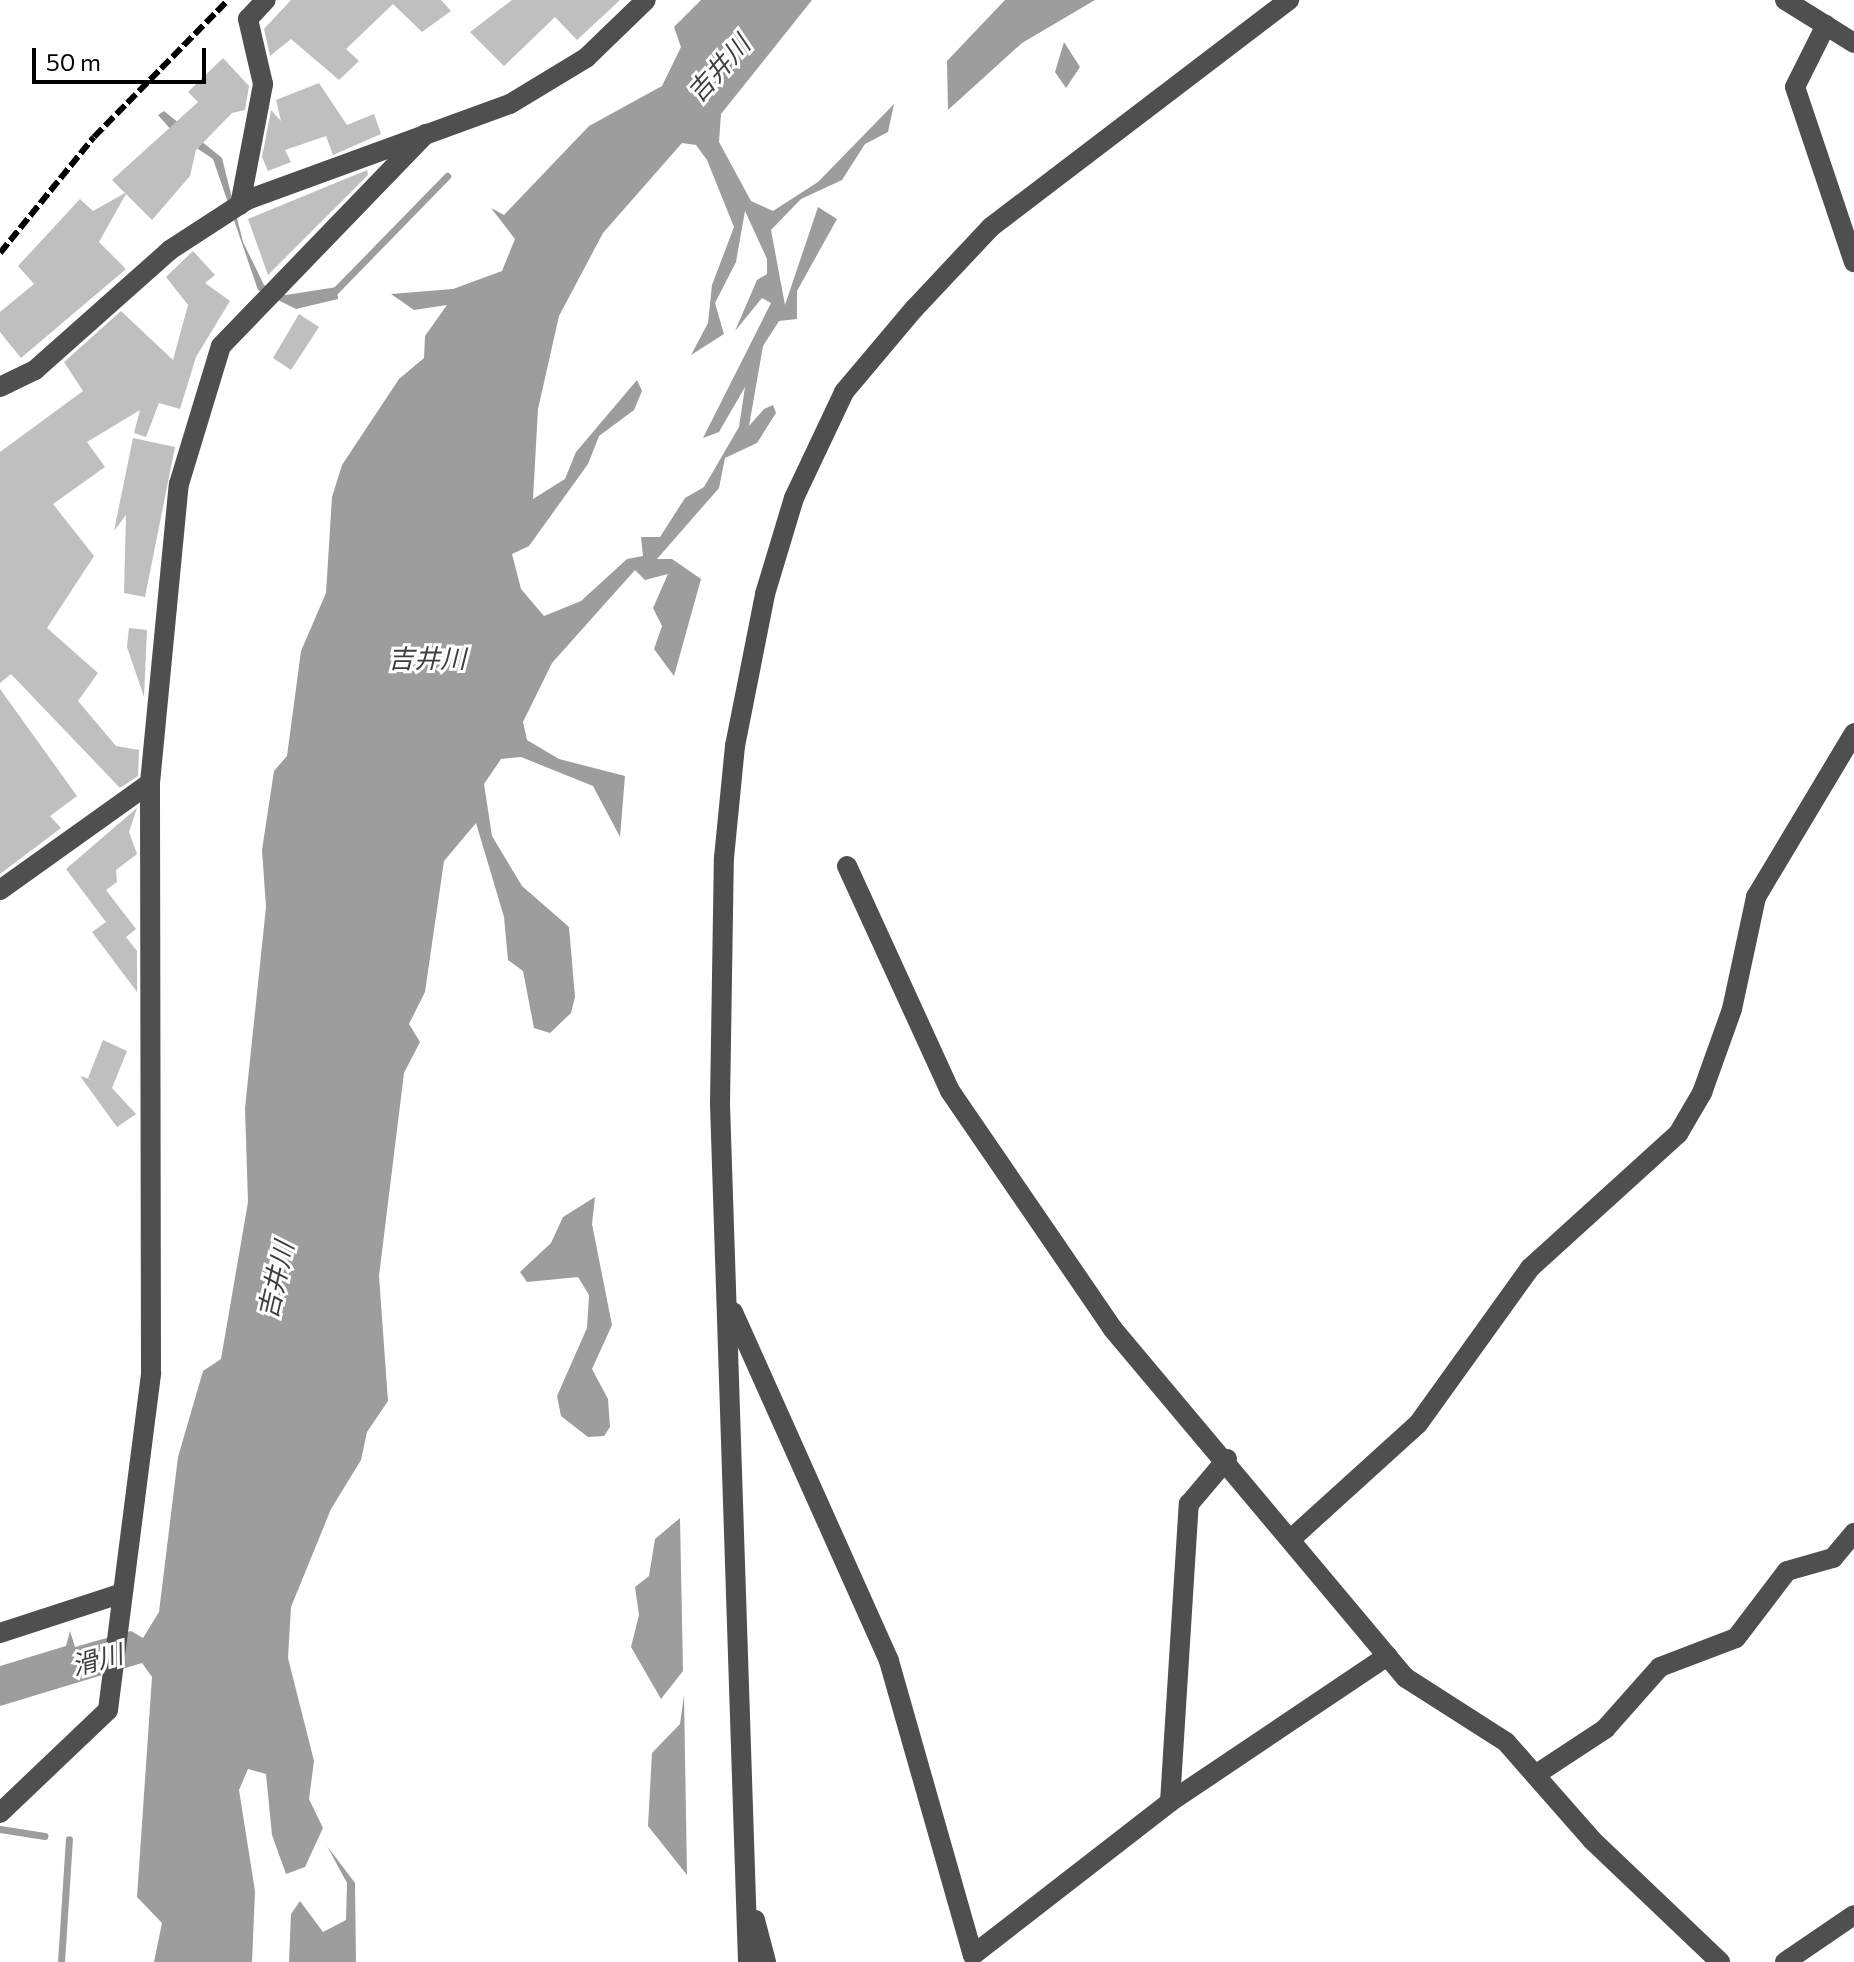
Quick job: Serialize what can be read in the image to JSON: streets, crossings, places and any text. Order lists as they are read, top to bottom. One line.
{"water":["吉井川","滑川"],"scale_bar":"50 m"}
